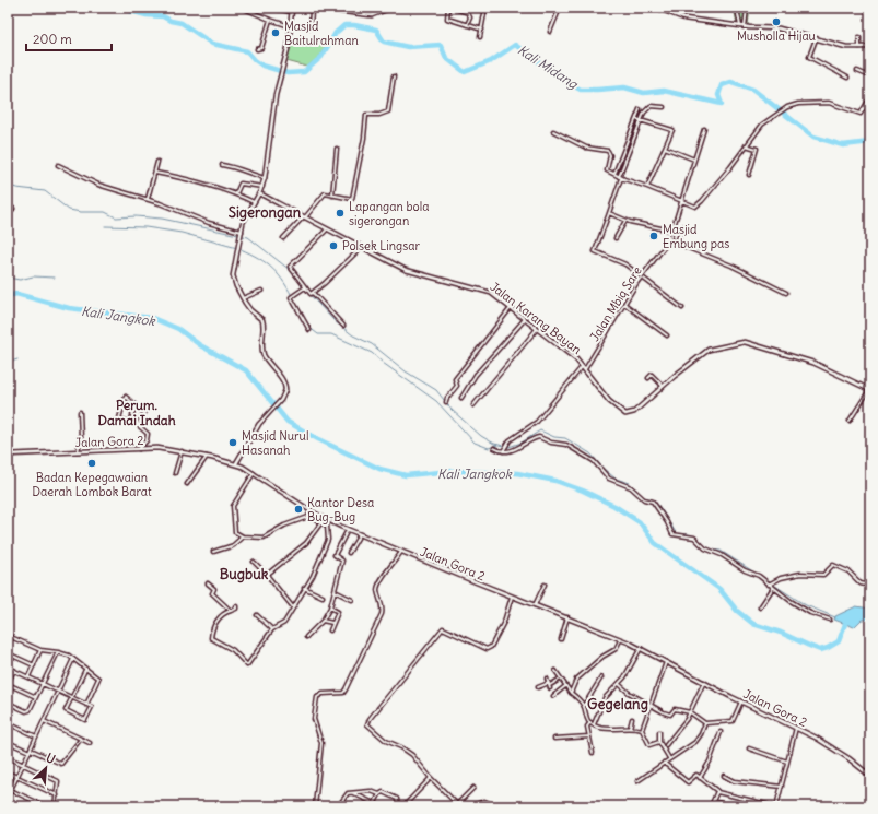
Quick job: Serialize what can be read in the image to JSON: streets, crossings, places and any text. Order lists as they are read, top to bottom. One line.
{"streets":{"street":["Jalan Mbiq Sare","Jalan Karang Bayan","Jalan Gora 2"]},"crossings":[["Jalan Mbiq Sare","Jalan Karang Bayan"]],"districts":["Sigerongan","Perum. Damai Indah","Bugbuk","Gegelang"],"water":["Kali Midang","Kali Jangkok"],"places":["Musholla Hijau","Masjid Baitulrahman","Lapangan bola sigerongan","Masjid Embung pas","Polsek Lingsar","Masjid Nurul Hasanah","Badan Kepegawaian Daerah Lombok Barat","Kantor Desa Bug-Bug"],"scale_bar":"200 m","north":"top right"}
